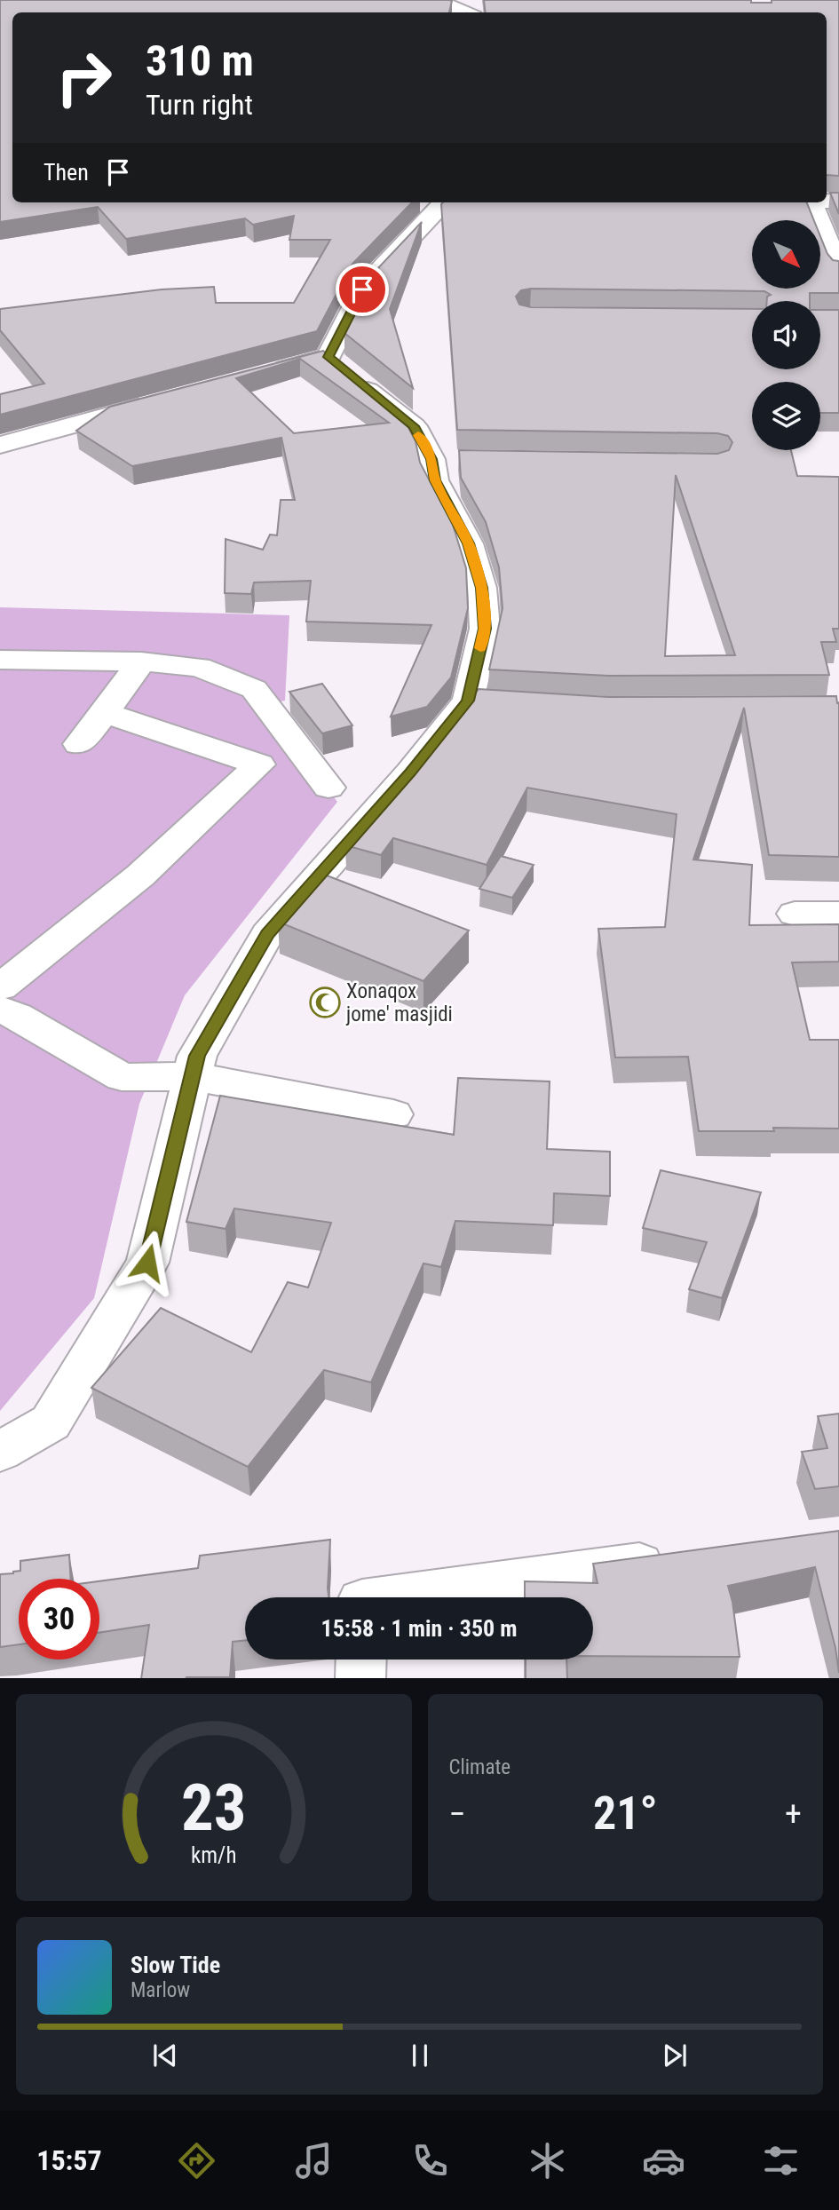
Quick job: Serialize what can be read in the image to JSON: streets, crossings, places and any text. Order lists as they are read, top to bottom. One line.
{"places":{"mosque":["Xonaqox jome' masjidi"]},"north":"bottom right","page":{"turn":["310 m","Turn right"],"then":"Then","limit":"30","trip":"15:58 · 1 min · 350 m","tile":"Climate","heat":["−","21°","+"],"song":["Slow Tide","Marlow"],"tabs":"15:57","gauge":["23","km/h"]}}
